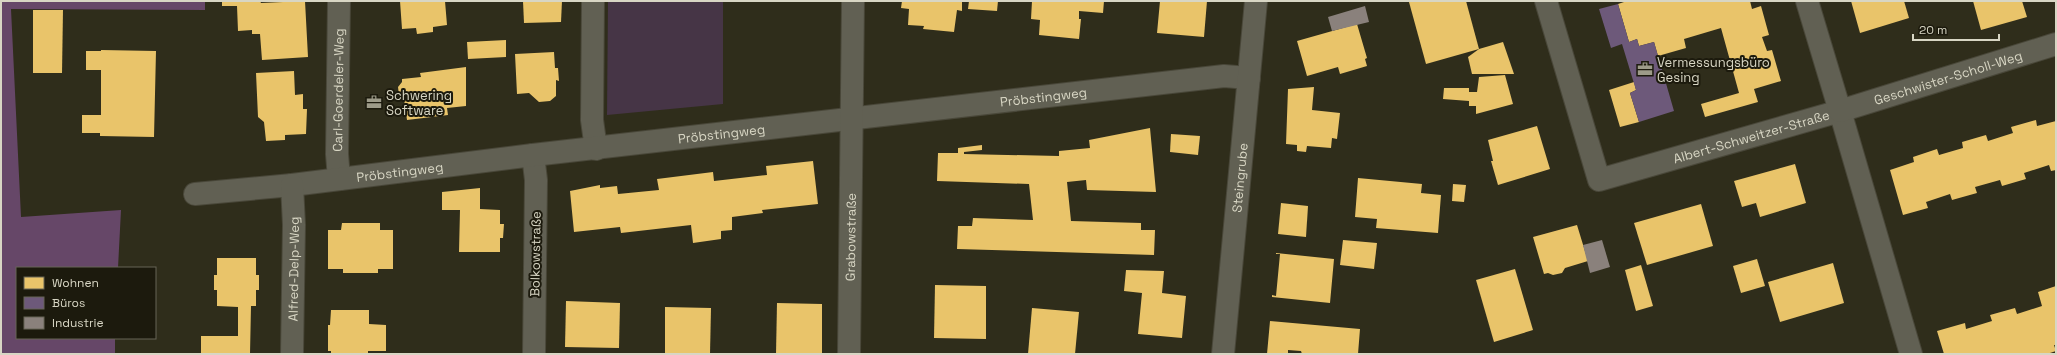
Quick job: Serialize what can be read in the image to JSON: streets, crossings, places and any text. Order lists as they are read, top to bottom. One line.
{"streets":{"street":["Geschwister-Scholl-Weg","Carl-Goerdeler-Weg","Pröbstingweg","Albert-Schweitzer-Straße","Steingrube","Grabowstraße","Bolkowstraße","Alfred-Delp-Weg"]},"crossings":[["Geschwister-Scholl-Weg","Albert-Schweitzer-Straße"],["Carl-Goerdeler-Weg","Pröbstingweg"],["Pröbstingweg","Steingrube"],["Pröbstingweg","Grabowstraße"],["Pröbstingweg","Bolkowstraße"],["Pröbstingweg","Alfred-Delp-Weg"]],"places":{"office":["Vermessungsbüro Gesing","Schwering Software"]},"legend":["Wohnen","Büros","Industrie"],"scale_bar":"20 m"}
